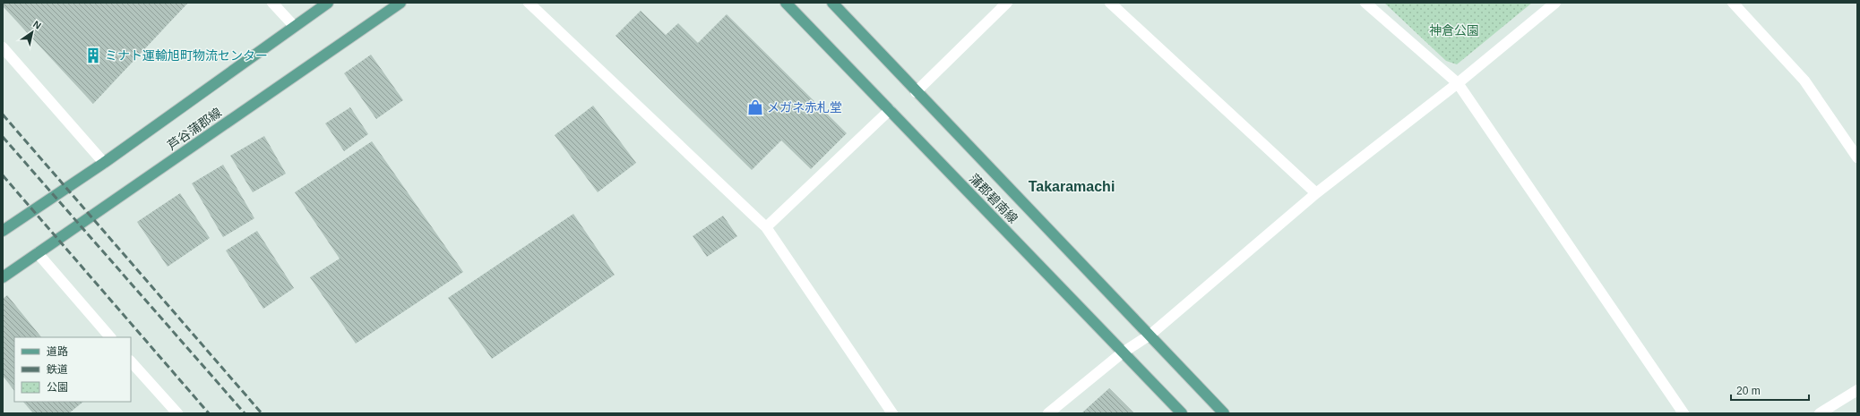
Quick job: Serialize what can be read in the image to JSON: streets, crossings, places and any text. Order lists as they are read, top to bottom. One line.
{"streets":{"main road":["芦谷蒲郡線","蒲郡碧南線"]},"districts":["Takaramachi"],"parks":["神倉公園"],"places":{"building":["ミナト運輸旭町物流センター"],"shop":["メガネ赤札堂"]},"legend":["道路","鉄道","公園"],"scale_bar":"20 m","north":"top right"}
